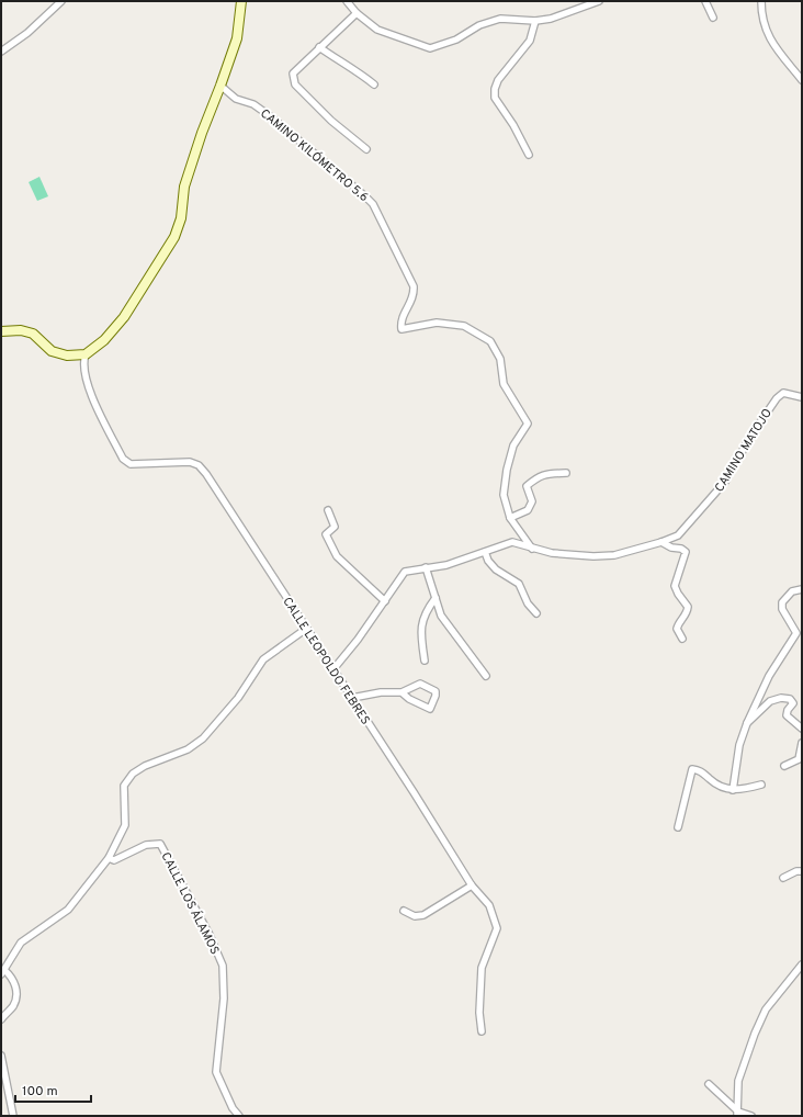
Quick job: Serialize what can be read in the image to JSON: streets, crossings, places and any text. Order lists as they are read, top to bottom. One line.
{"streets":{"street":["CAMINO KILÓMETRO 5.6","CAMINO MATOJO","CALLE LEOPOLDO FEBRES","CALLE LOS ÁLAMOS"]},"crossings":[["CAMINO KILÓMETRO 5.6","CAMINO MATOJO"],["CAMINO MATOJO","CALLE LEOPOLDO FEBRES"]],"scale_bar":"100 m"}
